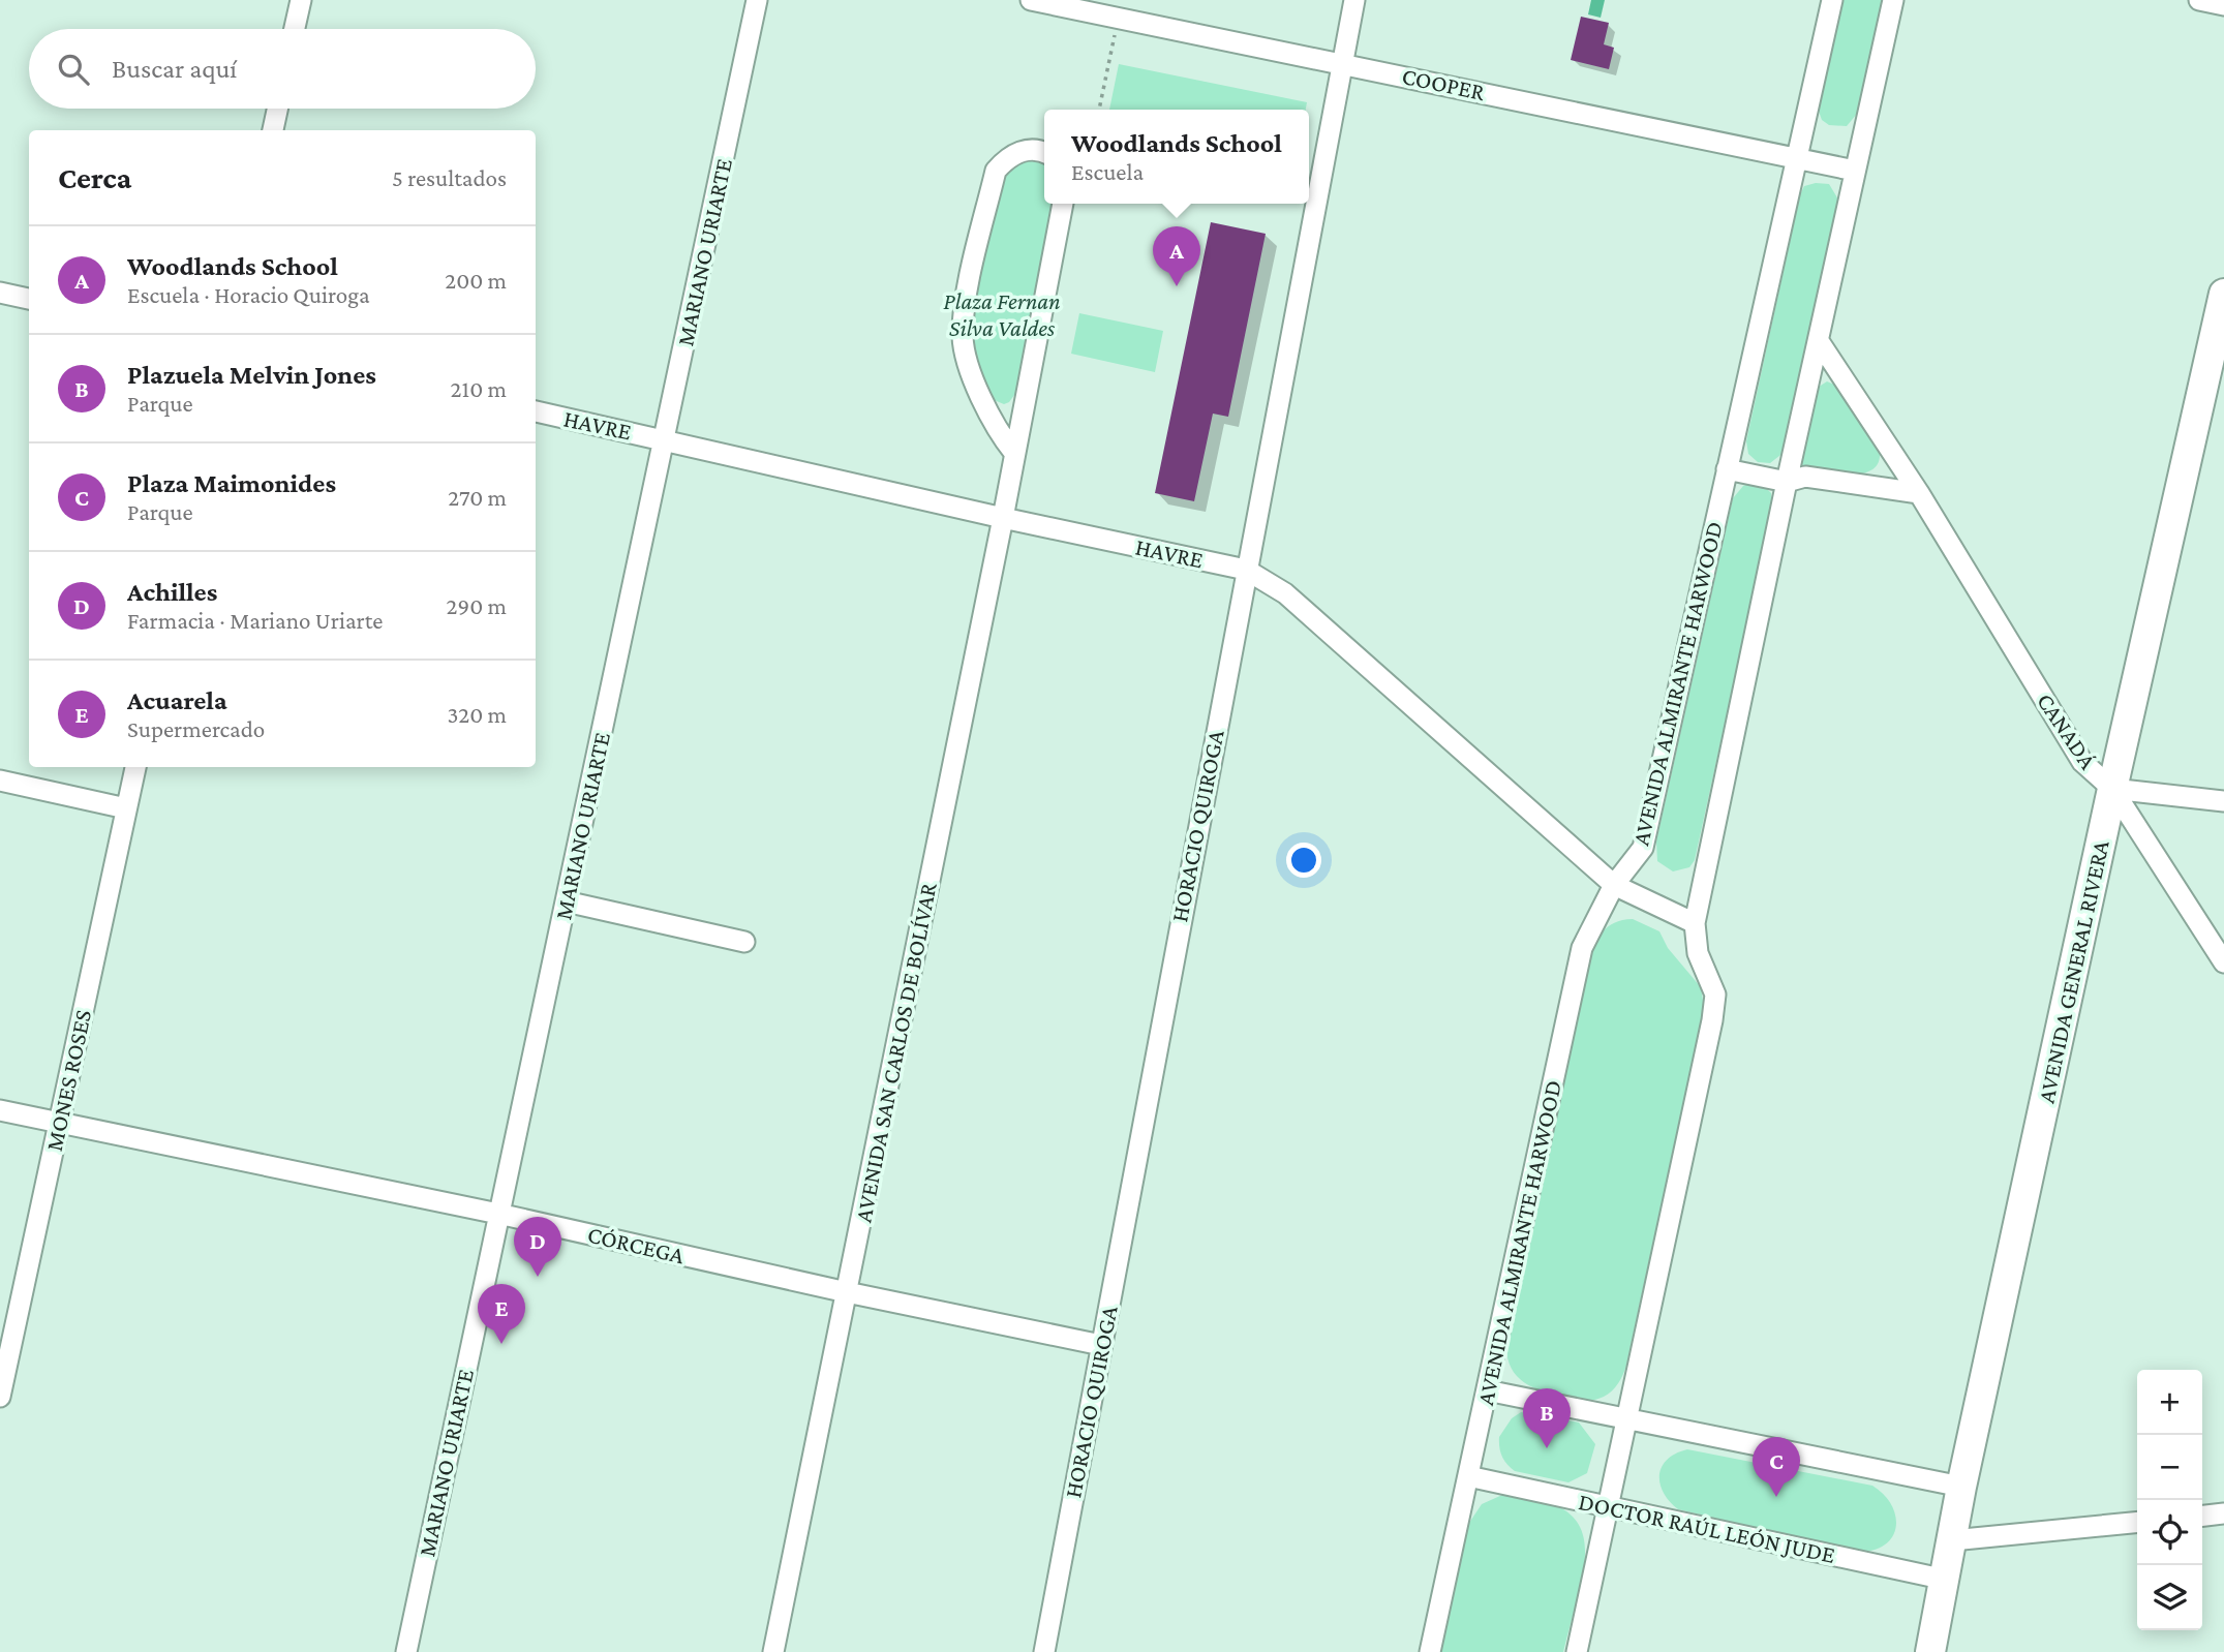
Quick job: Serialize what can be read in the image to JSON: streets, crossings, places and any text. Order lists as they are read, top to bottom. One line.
{"streets":{"main road":["AVENIDA GENERAL RIVERA"],"street":["COOPER","MARIANO URIARTE","HAVRE","AVENIDA ALMIRANTE HARWOOD","CANADÁ","HORACIO QUIROGA","AVENIDA SAN CARLOS DE BOLÍVAR","MONES ROSES","CÓRCEGA","DOCTOR RAÚL LEÓN JUDE"]},"crossings":[["COOPER","AVENIDA ALMIRANTE HARWOOD"],["COOPER","HORACIO QUIROGA"],["MARIANO URIARTE","HAVRE"],["MARIANO URIARTE","CÓRCEGA"],["HAVRE","AVENIDA ALMIRANTE HARWOOD"],["HAVRE","HORACIO QUIROGA"],["HAVRE","AVENIDA SAN CARLOS DE BOLÍVAR"],["AVENIDA ALMIRANTE HARWOOD","DOCTOR RAÚL LEÓN JUDE"],["CANADÁ","AVENIDA GENERAL RIVERA"],["HORACIO QUIROGA","CÓRCEGA"],["AVENIDA GENERAL RIVERA","DOCTOR RAÚL LEÓN JUDE"],["AVENIDA SAN CARLOS DE BOLÍVAR","CÓRCEGA"],["MONES ROSES","CÓRCEGA"]],"parks":["Plaza Fernan Silva Valdes"],"page":{"search":"Buscar aquí","popup":["Woodlands School","Escuela"],"heading":["Cerca","5 resultados"],"list":[{"mark":"A","name":"Woodlands School","note":"Escuela · Horacio Quiroga","value":"200 m"},{"mark":"B","name":"Plazuela Melvin Jones","note":"Parque","value":"210 m"},{"mark":"C","name":"Plaza Maimonides","note":"Parque","value":"270 m"},{"mark":"D","name":"Achilles","note":"Farmacia · Mariano Uriarte","value":"290 m"},{"mark":"E","name":"Acuarela","note":"Supermercado","value":"320 m"}],"pins":["A","D","E","B","C"],"map_buttons":["+","−"]}}
